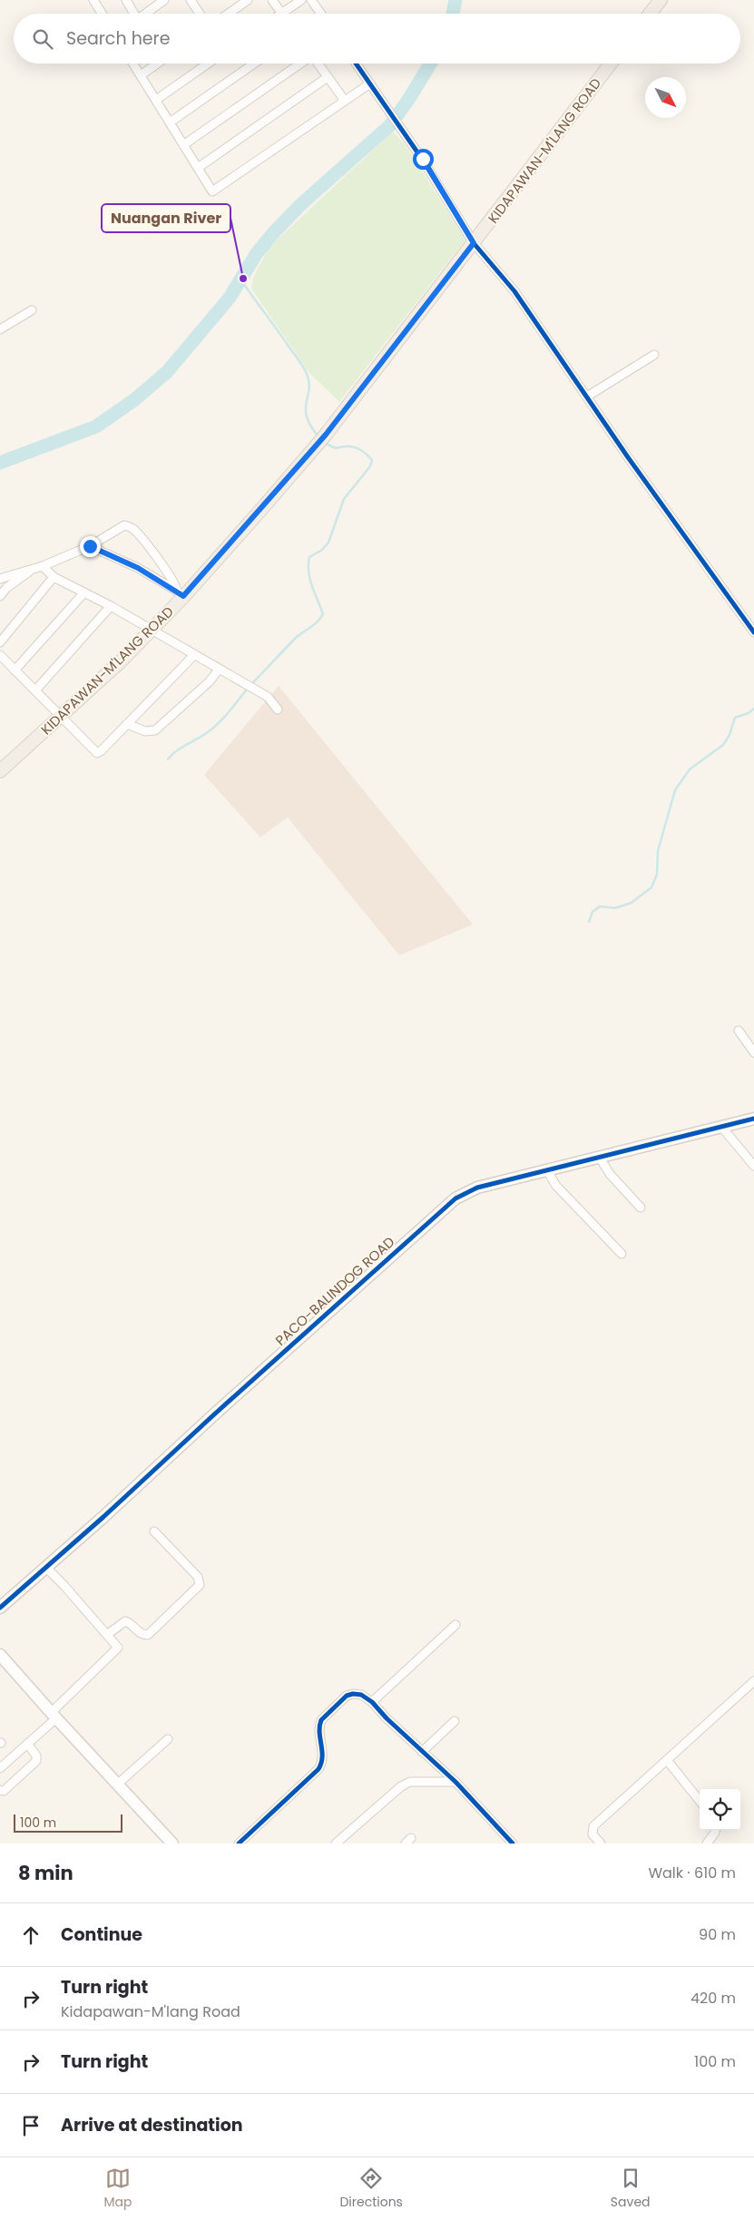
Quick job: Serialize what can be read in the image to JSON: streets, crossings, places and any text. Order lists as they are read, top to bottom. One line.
{"streets":{"main road":["KIDAPAWAN-M'LANG ROAD"],"street":["PACO-BALINDOG ROAD"]},"places":["Nuangan River"],"scale_bar":"100 m","north":"bottom right","page":{"search":"Search here","scale":"100 m","heading":["8 min","Walk · 610 m"],"list":[["Continue","90 m"],["Turn right","Kidapawan-M'lang Road","420 m"],["Turn right","100 m"],"Arrive at destination"],"nav":["Map","Directions","Saved"]}}
